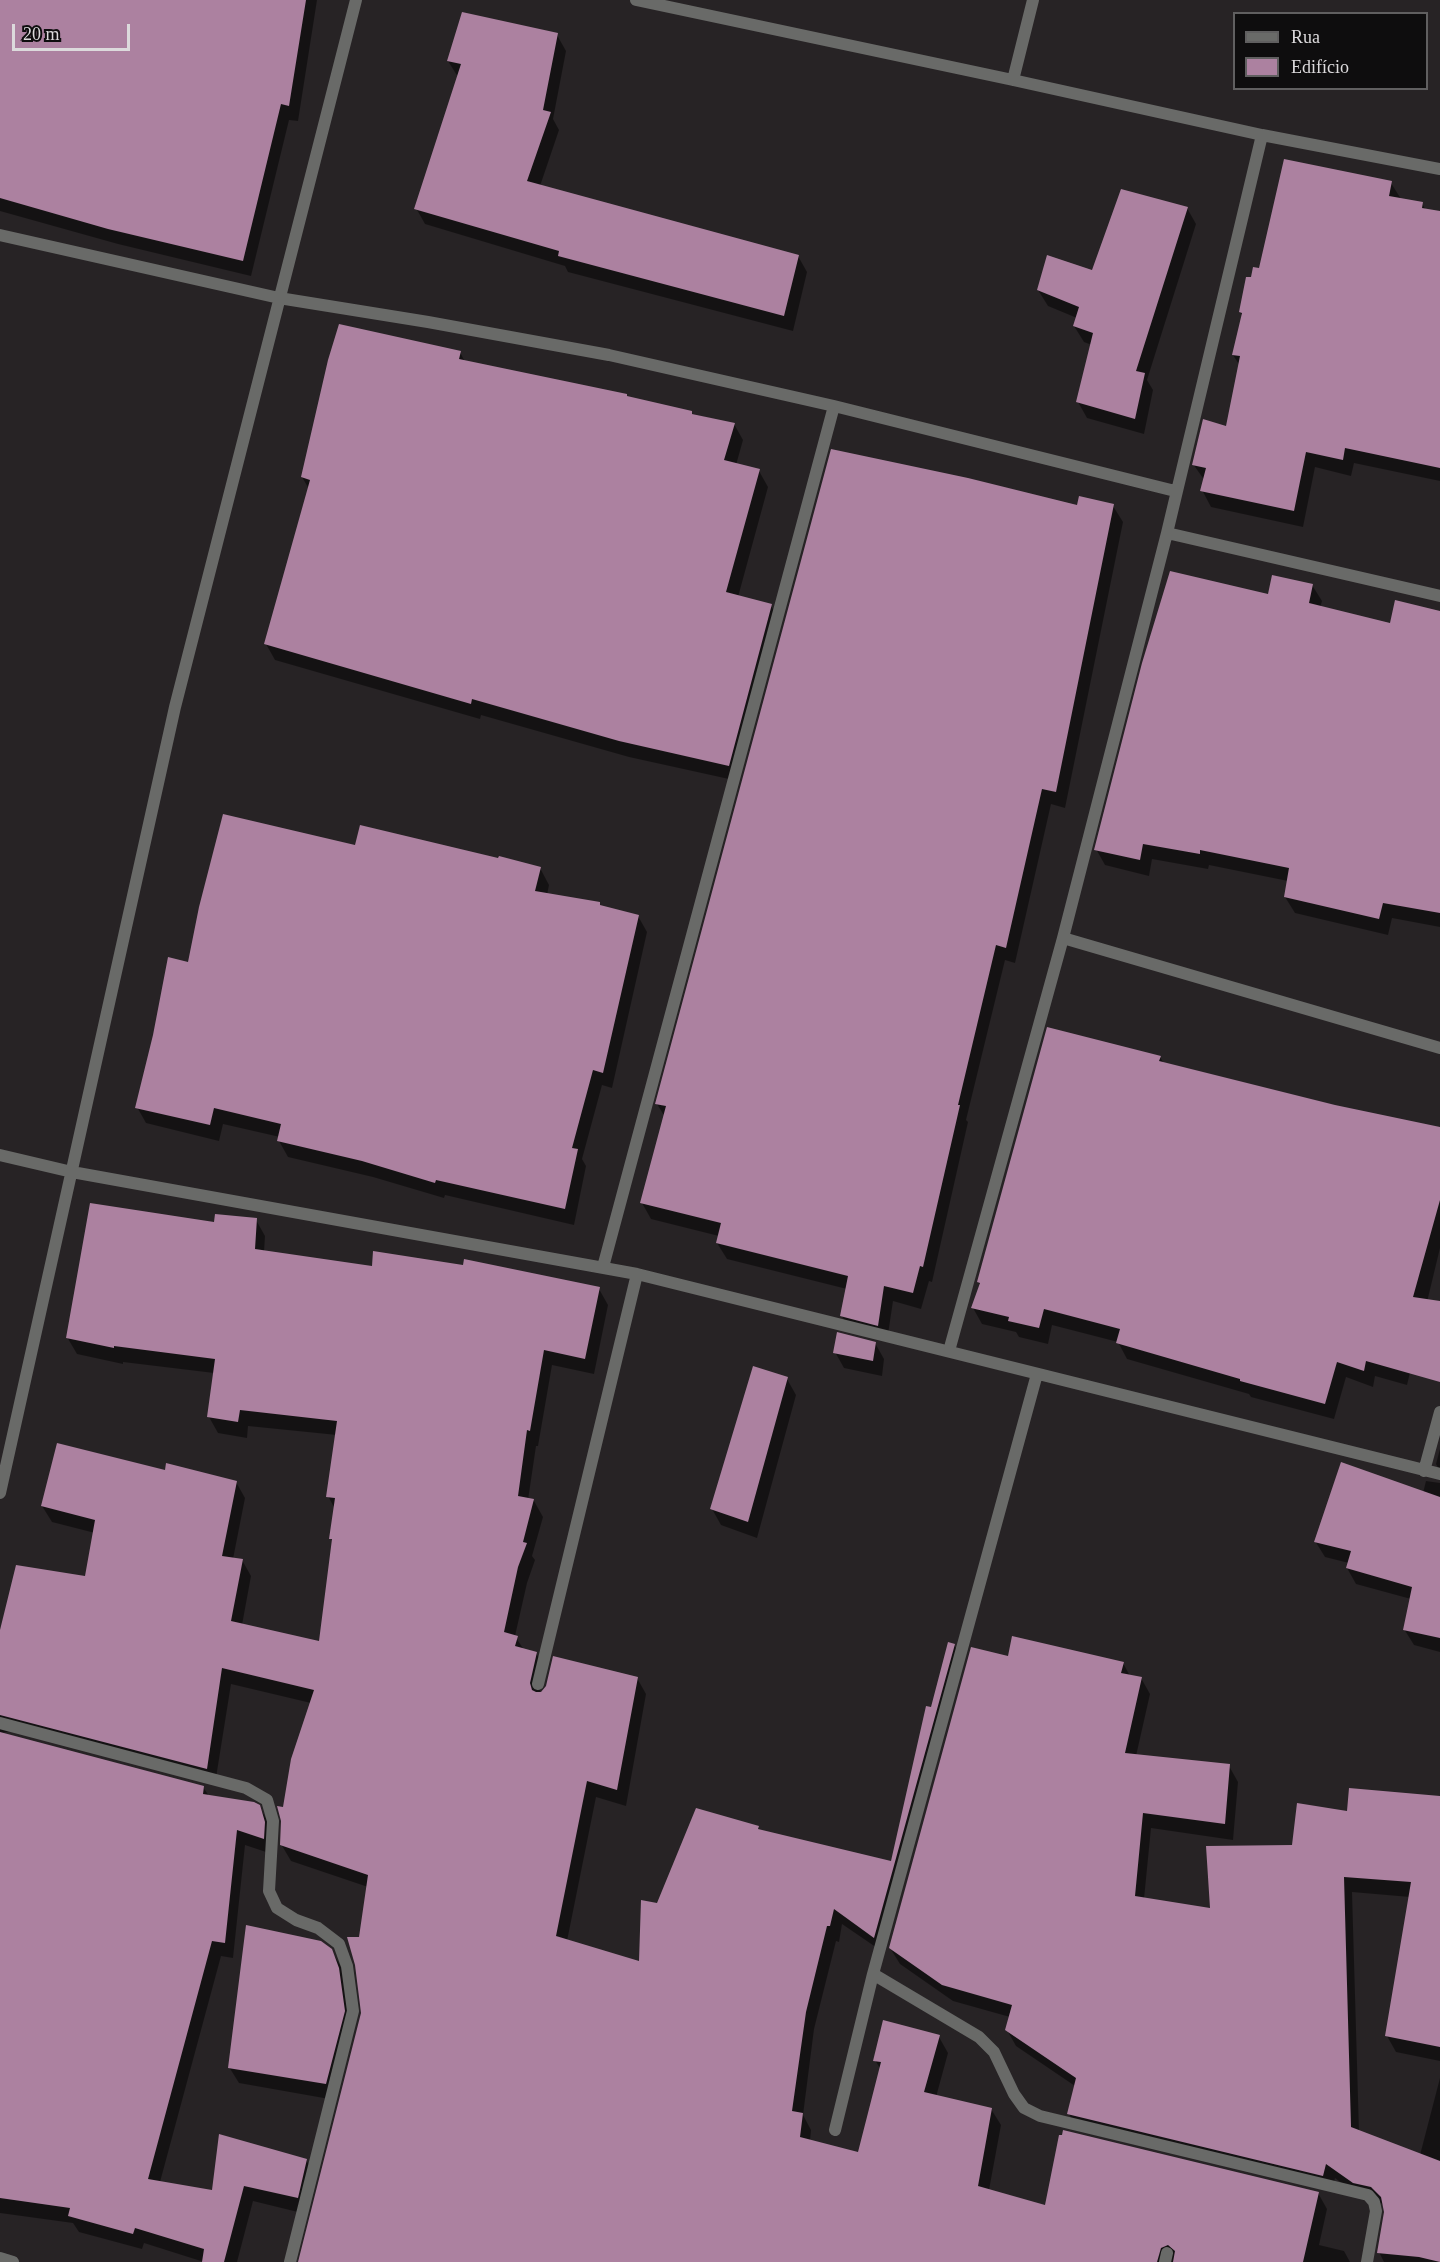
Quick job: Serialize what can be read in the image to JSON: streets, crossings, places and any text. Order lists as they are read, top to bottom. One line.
{"legend":["Rua","Edifício"],"scale_bar":"20 m"}
